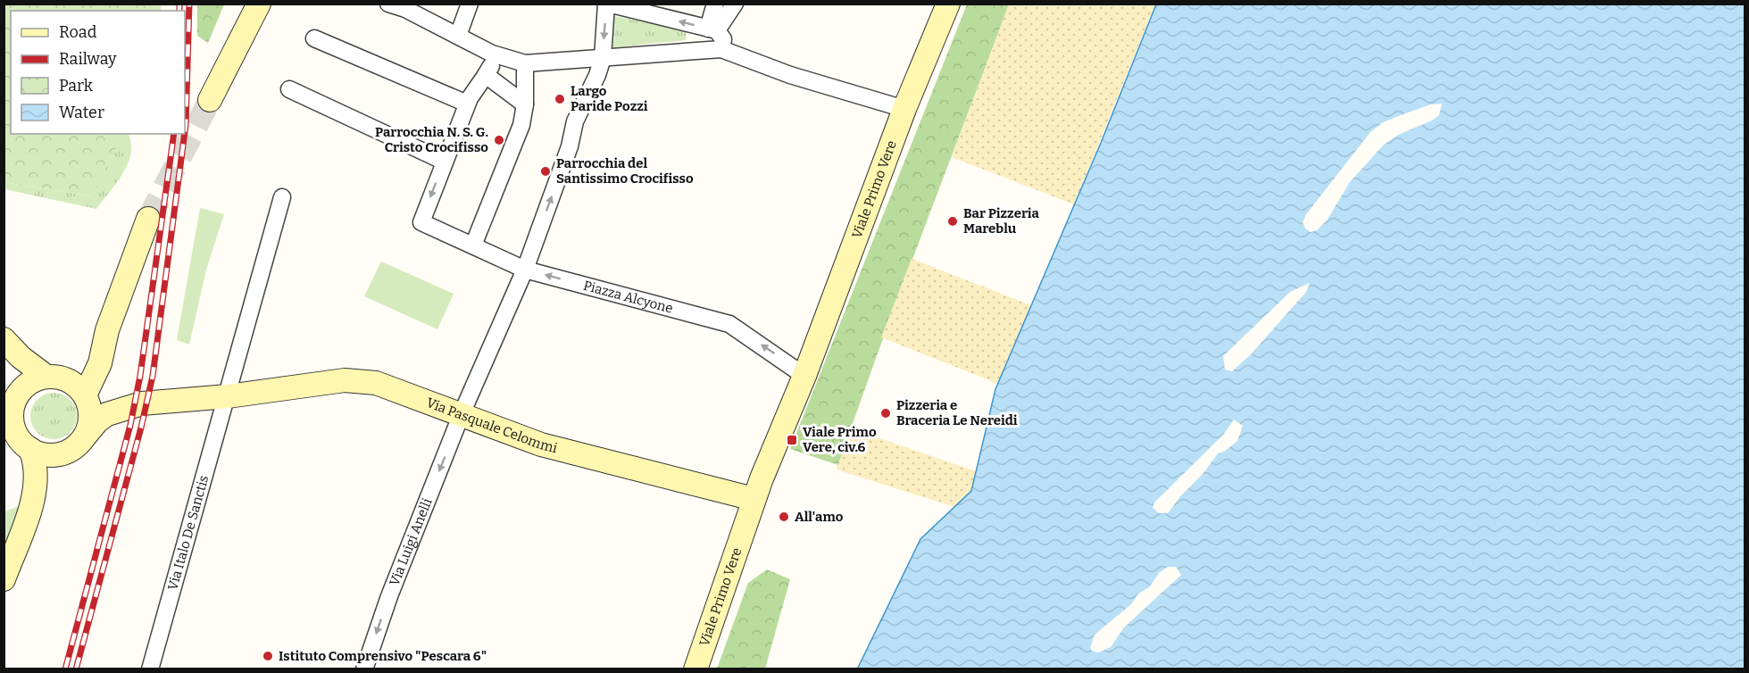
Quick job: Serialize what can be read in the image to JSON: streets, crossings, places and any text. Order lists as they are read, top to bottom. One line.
{"streets":{"street":["Viale Primo Vere","Piazza Alcyone","Via Pasquale Celommi","Via Italo De Sanctis","Via Luigi Anelli"]},"crossings":[["Viale Primo Vere","Piazza Alcyone"],["Viale Primo Vere","Via Pasquale Celommi"],["Via Pasquale Celommi","Via Italo De Sanctis"],["Via Pasquale Celommi","Via Luigi Anelli"]],"one_way":["Piazza Alcyone","Via Luigi Anelli"],"places":{"other":["Largo Paride Pozzi","Parrocchia N. S. G. Cristo Crocifisso","Parrocchia del Santissimo Crocifisso","Bar Pizzeria Mareblu","Pizzeria e Braceria Le Nereidi","All'amo","Istituto Comprensivo \"Pescara 6\""],"transit":["Viale Primo Vere, civ.6"]},"legend":["Road","Railway","Park","Water"]}
